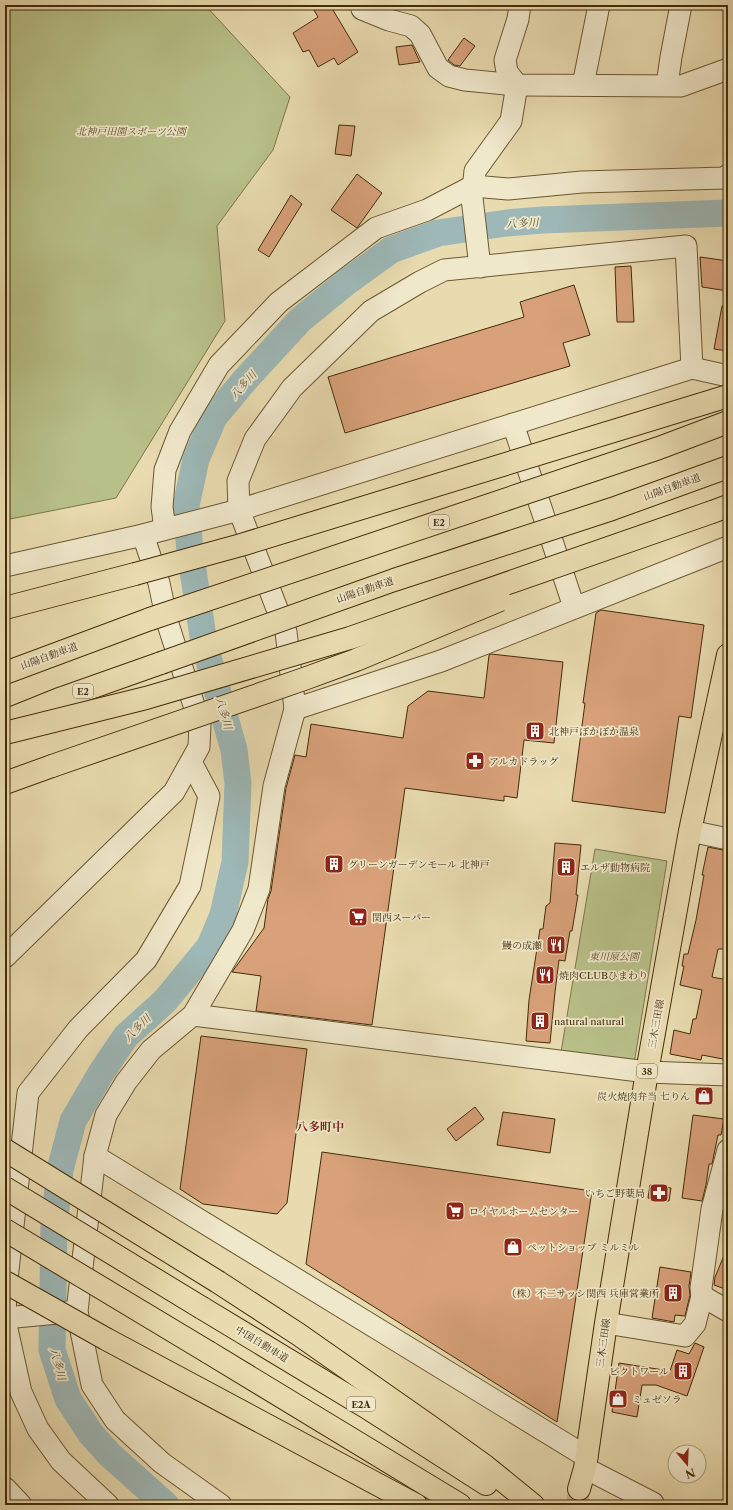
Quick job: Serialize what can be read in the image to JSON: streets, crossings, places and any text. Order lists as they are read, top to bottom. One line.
{"streets":{"main road":["山陽自動車道","E2","三木三田線","38","中国自動車道","E2A"]},"districts":["八多町中"],"water":["八多川"],"parks":["北神戸田園スポーツ公園","東川原公園"],"places":{"building":["北神戸ぽかぽか温泉","グリーンガーデンモール 北神戸","エルザ動物病院","natural natural","（株）不二サッシ関西 兵庫営業所","ビクトワール"],"pharmacy":["アルカドラッグ","いちご野薬局"],"supermarket":["関西スーパー","ロイヤルホームセンター"],"restaurant":["鰻の成瀬","焼肉CLUBひまわり"],"shop":["炭火焼肉弁当 七りん","ペットショップ ミルミル","ミュゼソラ"]},"north":"bottom"}
